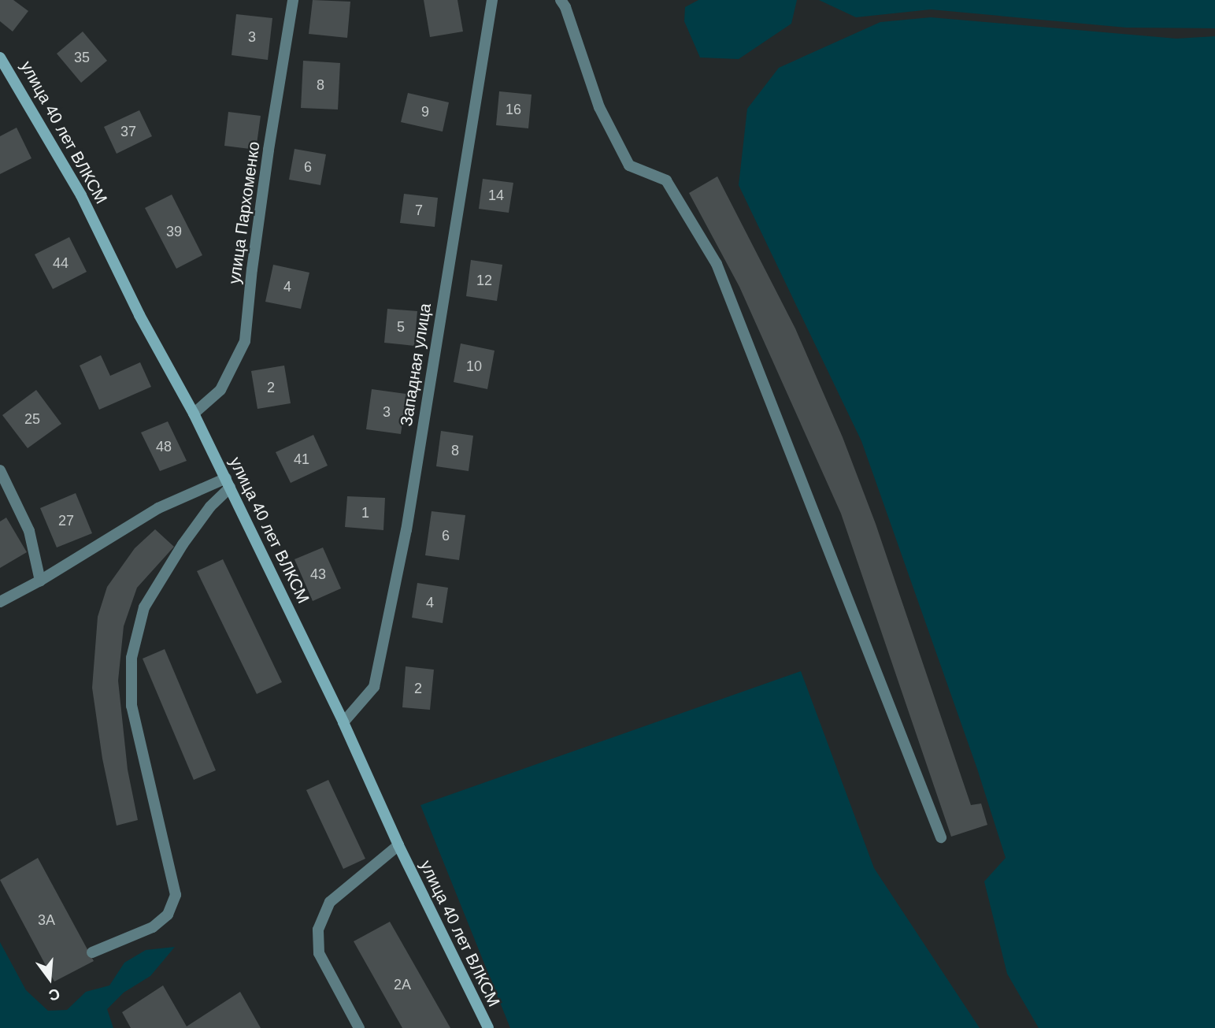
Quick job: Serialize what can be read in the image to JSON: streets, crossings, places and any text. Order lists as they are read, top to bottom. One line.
{"streets":{"street":["улица 40 лет ВЛКСМ","улица Пархоменко","Западная улица"]},"crossings":[["улица 40 лет ВЛКСМ","улица Пархоменко"],["улица 40 лет ВЛКСМ","Западная улица"]],"house_numbers":["3","35","8","16","9","37","6","14","7","39","44","12","4","5","10","2","3","25","48","8","41","1","27","6","43","4","2","3А","2А"],"north":"bottom"}
